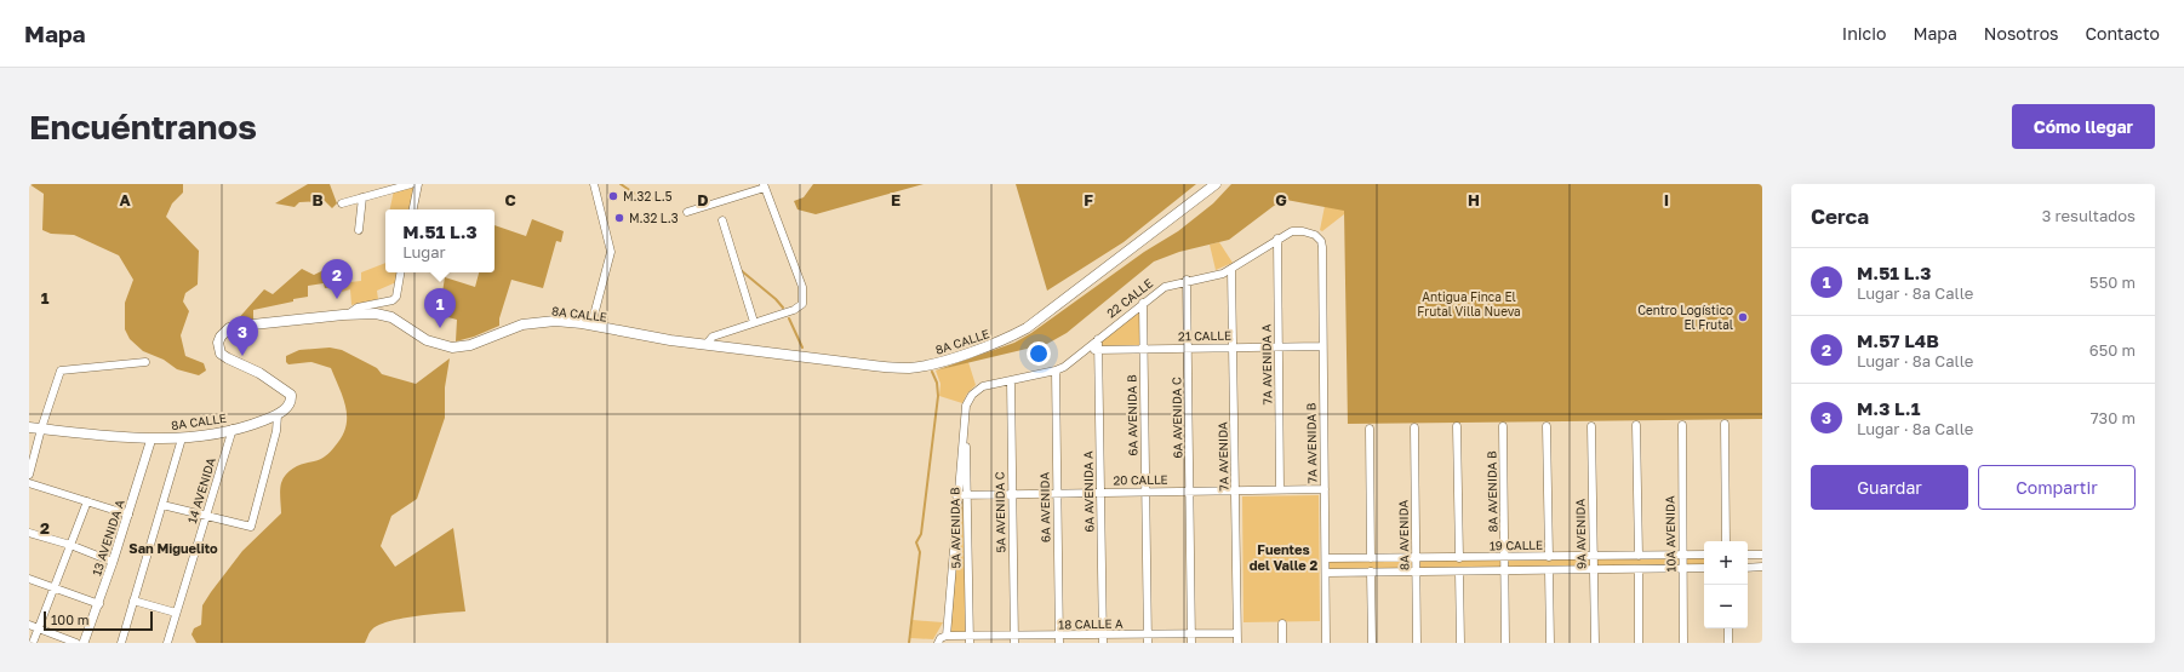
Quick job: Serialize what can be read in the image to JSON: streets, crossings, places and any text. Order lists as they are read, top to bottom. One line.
{"streets":{"main road":["8A CALLE"],"street":["22 CALLE","21 CALLE","7A AVENIDA A","6A AVENIDA B","6A AVENIDA C","7A AVENIDA B","7A AVENIDA","20 CALLE","14 AVENIDA","6A AVENIDA A","8A AVENIDA B","6A AVENIDA","5A AVENIDA C","5A AVENIDA B","9A AVENIDA","10A AVENIDA","8A AVENIDA","13 AVENIDA A","19 CALLE","18 CALLE A"]},"crossings":[["22 CALLE","21 CALLE"],["22 CALLE","7A AVENIDA A"],["22 CALLE","6A AVENIDA B"],["22 CALLE","6A AVENIDA C"],["22 CALLE","7A AVENIDA B"],["22 CALLE","7A AVENIDA"],["22 CALLE","6A AVENIDA A"],["22 CALLE","6A AVENIDA"],["22 CALLE","5A AVENIDA C"],["22 CALLE","5A AVENIDA B"],["8A CALLE","14 AVENIDA"],["8A CALLE","13 AVENIDA A"],["21 CALLE","7A AVENIDA A"],["21 CALLE","6A AVENIDA B"],["21 CALLE","6A AVENIDA C"],["21 CALLE","7A AVENIDA B"],["21 CALLE","7A AVENIDA"],["21 CALLE","6A AVENIDA A"],["7A AVENIDA A","20 CALLE"],["6A AVENIDA B","20 CALLE"],["6A AVENIDA B","18 CALLE A"],["6A AVENIDA C","20 CALLE"],["6A AVENIDA C","18 CALLE A"],["7A AVENIDA B","20 CALLE"],["7A AVENIDA B","19 CALLE"],["7A AVENIDA","20 CALLE"],["7A AVENIDA","18 CALLE A"],["20 CALLE","6A AVENIDA A"],["20 CALLE","6A AVENIDA"],["20 CALLE","5A AVENIDA C"],["20 CALLE","5A AVENIDA B"],["6A AVENIDA A","18 CALLE A"],["8A AVENIDA B","19 CALLE"],["6A AVENIDA","18 CALLE A"],["5A AVENIDA C","18 CALLE A"],["5A AVENIDA B","18 CALLE A"],["9A AVENIDA","19 CALLE"],["10A AVENIDA","19 CALLE"],["8A AVENIDA","19 CALLE"]],"districts":["San Miguelito","Fuentes del Valle 2"],"parks":["Antigua Finca El Frutal Villa Nueva"],"places":["M.32 L.5","M.32 L.3","Centro Logístico El Frutal"],"scale_bar":"100 m","page":{"header":"Mapa","nav":["Inicio","Mapa","Nosotros","Contacto"],"buttons":["Cómo llegar",["Guardar","Compartir"]],"title":"Encuéntranos","heading":["Cerca","3 resultados"],"popup":["M.51 L.3","Lugar"],"list":[{"mark":"1","name":"M.51 L.3","note":"Lugar · 8a Calle","value":"550 m"},{"mark":"2","name":"M.57 L4B","note":"Lugar · 8a Calle","value":"650 m"},{"mark":"3","name":"M.3 L.1","note":"Lugar · 8a Calle","value":"730 m"}],"pins":["2","1","3"],"map_buttons":["+","−"],"scale":"100 m"},"grid":{"columns":["A","B","C","D","E","F","G","H","I"],"rows":["1","2"]}}
